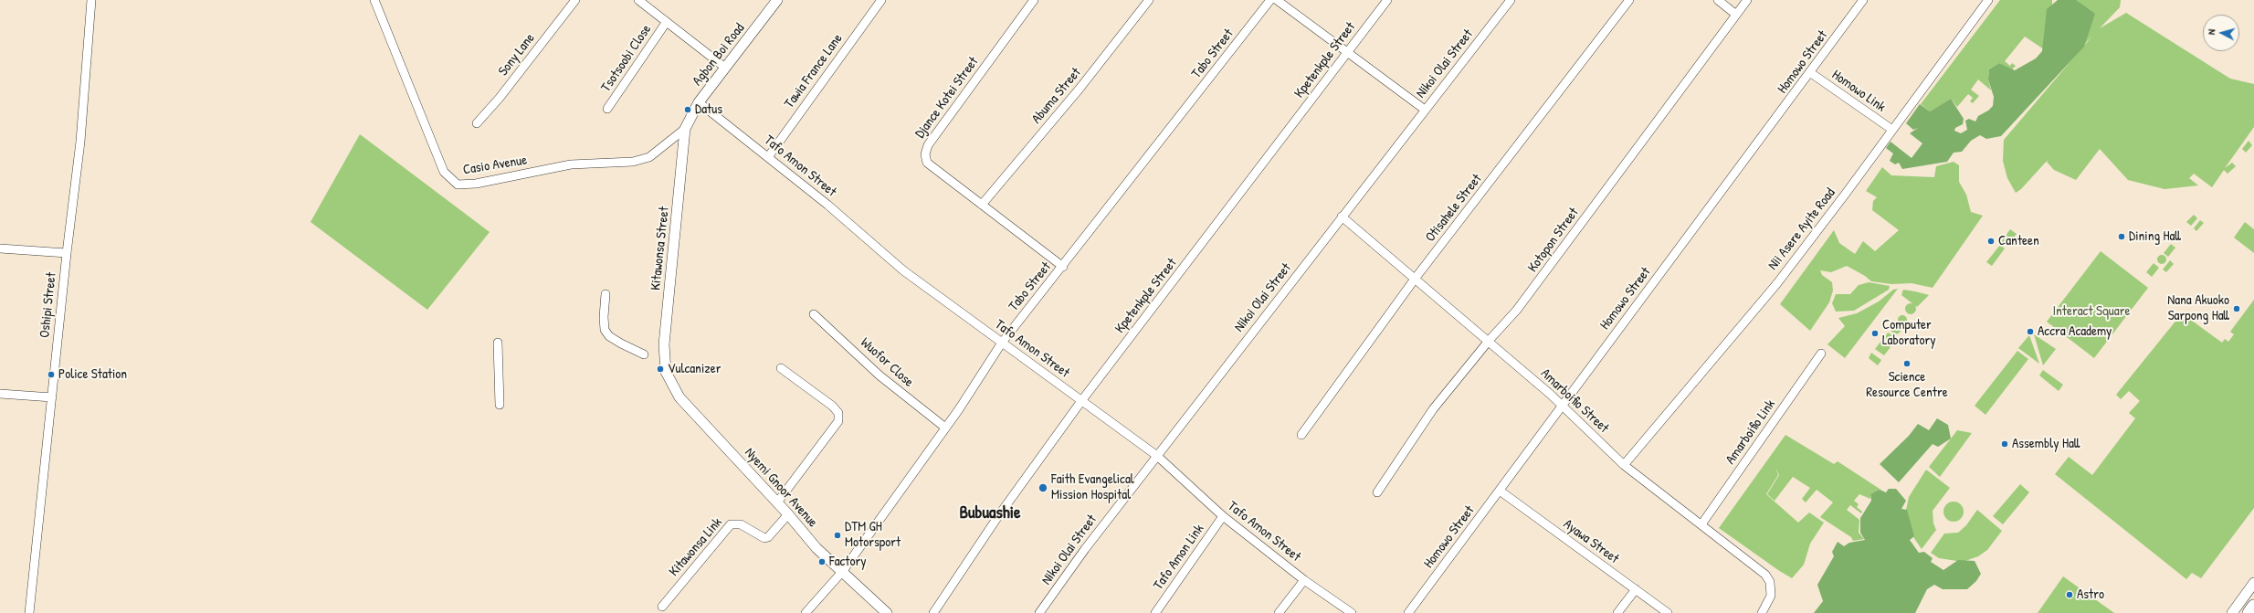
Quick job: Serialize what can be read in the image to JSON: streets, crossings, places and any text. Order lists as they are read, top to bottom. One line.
{"streets":{"street":["Tabo Street","Sony Lane","Agbon Boi Road","Tsotsoobi Close","Kpetenkple Street","Homowo Street","Nikoi Olai Street","Tawia France Lane","Homowo Link","Abuma Street","Djance Kotei Street","Casio Avenue","Tafo Amon Street","Otisahele Street","Nii Asere Ayite Road","Kotopon Street","Kitawonsa Street","Oshipi Street","Wuofor Close","Amarboifio Street","Amarboifio Link","Nyemi Gnoor Avenue","Ayawa Street","Kitawonsa Link","Tafo Amon Link"]},"crossings":[["Tabo Street","Djance Kotei Street"],["Tabo Street","Tafo Amon Street"],["Tabo Street","Wuofor Close"],["Tabo Street","Nyemi Gnoor Avenue"],["Agbon Boi Road","Casio Avenue"],["Agbon Boi Road","Tafo Amon Street"],["Agbon Boi Road","Kitawonsa Street"],["Kpetenkple Street","Tafo Amon Street"],["Homowo Street","Homowo Link"],["Homowo Street","Amarboifio Street"],["Homowo Street","Ayawa Street"],["Nikoi Olai Street","Tafo Amon Street"],["Nikoi Olai Street","Amarboifio Street"],["Tawia France Lane","Tafo Amon Street"],["Homowo Link","Nii Asere Ayite Road"],["Abuma Street","Djance Kotei Street"],["Casio Avenue","Kitawonsa Street"],["Tafo Amon Street","Tafo Amon Link"],["Otisahele Street","Amarboifio Street"],["Nii Asere Ayite Road","Amarboifio Street"],["Kotopon Street","Amarboifio Street"],["Kitawonsa Street","Nyemi Gnoor Avenue"],["Amarboifio Street","Amarboifio Link"],["Nyemi Gnoor Avenue","Kitawonsa Link"]],"districts":["Bubuashie"],"parks":["Interact Square"],"places":["Datus","Dining Hall","Canteen","Nana Akuoko Sarpong Hall","Accra Academy","Computer Laboratory","Science Resource Centre","Vulcanizer","Police Station","Assembly Hall","Faith Evangelical Mission Hospital","DTM GH Motorsport","Factory","Astro"],"north":"left"}
